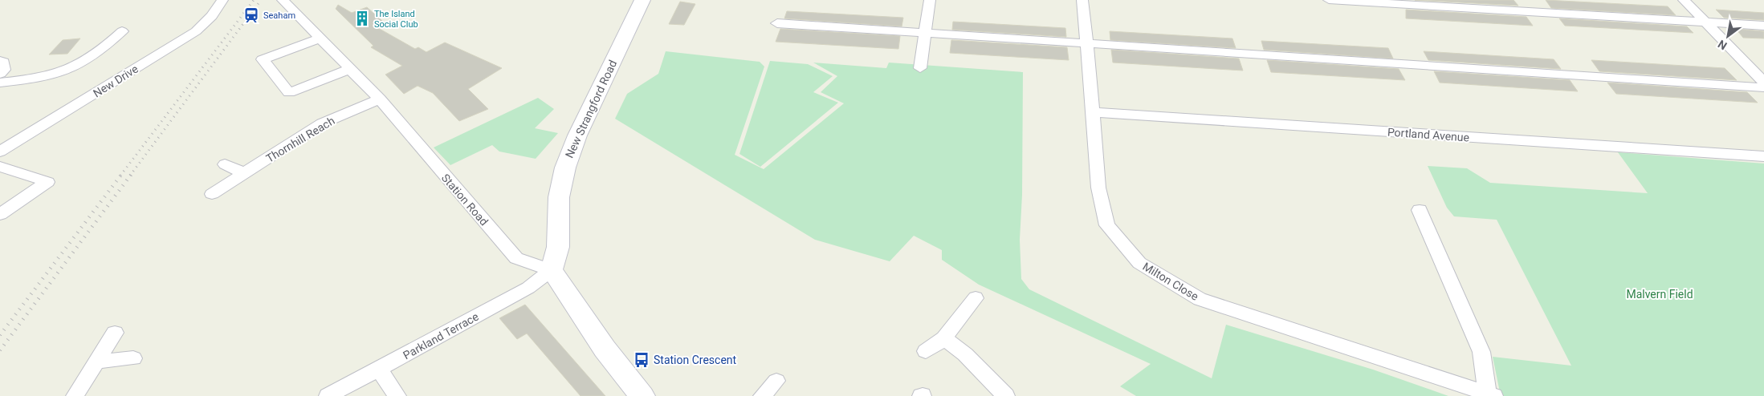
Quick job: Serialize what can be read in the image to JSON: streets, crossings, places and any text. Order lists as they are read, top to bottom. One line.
{"streets":{"main road":["New Strangford Road"],"street":["New Drive","Portland Avenue","Thornhill Reach","Station Road","Milton Close","Parkland Terrace"]},"crossings":[["New Strangford Road","Station Road"],["New Strangford Road","Parkland Terrace"],["Portland Avenue","Milton Close"],["Thornhill Reach","Station Road"],["Station Road","Parkland Terrace"]],"parks":["Malvern Field"],"places":{"station":["Seaham"],"building":["The Island Social Club"],"bus stop":["Station Crescent"]},"north":"bottom left"}
